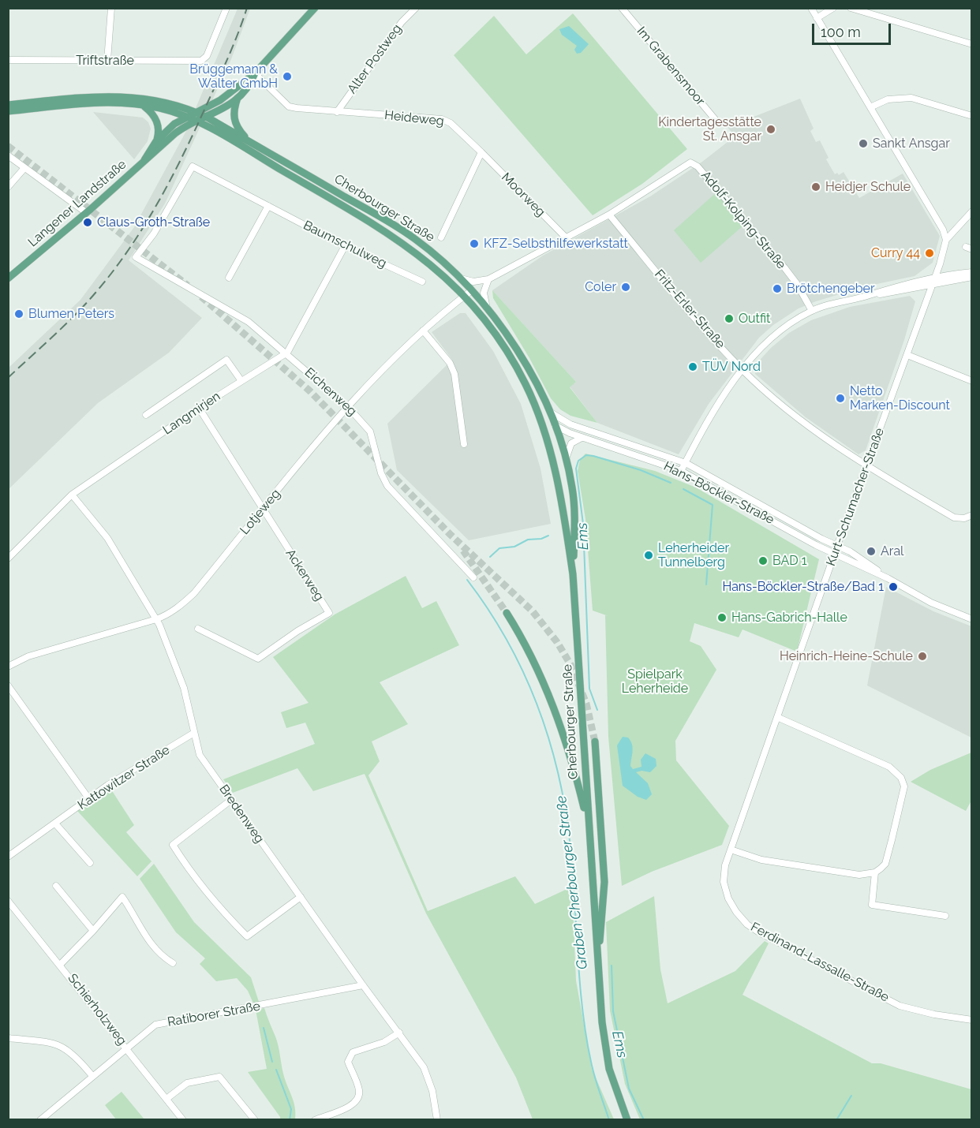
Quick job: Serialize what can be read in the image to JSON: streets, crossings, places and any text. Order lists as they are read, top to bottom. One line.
{"streets":{"main road":["Langener Landstraße","Cherbourger Straße"],"street":["Alter Postweg","Triftstraße","Im Grabensmoor","Heideweg","Moorweg","Adolf-Kolping-Straße","Baumschulweg","Fritz-Erler-Straße","Eichenweg","Langmirjen","Hans-Böckler-Straße","Kurt-Schumacher-Straße","Lotjeweg","Ackerweg","Kattowitzer Straße","Bredenweg","Ferdinand-Lassalle-Straße","Schierholzweg","Ratiborer Straße"]},"crossings":[["Alter Postweg","Heideweg"],["Heideweg","Moorweg"],["Heideweg","Langener Landstraße"],["Moorweg","Adolf-Kolping-Straße"],["Langener Landstraße","Cherbourger Straße"],["Cherbourger Straße","Adolf-Kolping-Straße"],["Cherbourger Straße","Hans-Böckler-Straße"],["Cherbourger Straße","Lotjeweg"],["Adolf-Kolping-Straße","Fritz-Erler-Straße"],["Baumschulweg","Eichenweg"],["Baumschulweg","Langmirjen"],["Fritz-Erler-Straße","Kurt-Schumacher-Straße"],["Eichenweg","Langmirjen"],["Eichenweg","Lotjeweg"],["Langmirjen","Ackerweg"],["Langmirjen","Bredenweg"],["Hans-Böckler-Straße","Kurt-Schumacher-Straße"],["Kurt-Schumacher-Straße","Ferdinand-Lassalle-Straße"],["Lotjeweg","Ackerweg"],["Lotjeweg","Bredenweg"],["Kattowitzer Straße","Bredenweg"],["Bredenweg","Ratiborer Straße"],["Schierholzweg","Ratiborer Straße"]],"water":["Ems","Graben Cherbourger Straße"],"parks":["Spielpark Leherheide"],"places":["Brüggemann & Walter GmbH","Kindertagesstätte St. Ansgar","Sankt Ansgar","Heidjer Schule","Claus-Groth-Straße","KFZ-Selbsthilfewerkstatt","Curry 44","Coler","Brötchengeber","Blumen Peters","Outfit","TÜV Nord","Netto Marken-Discount","Aral","Leherheider Tunnelberg","BAD 1","Hans-Böckler-Straße/Bad 1","Hans-Gabrich-Halle","Heinrich-Heine-Schule"],"scale_bar":"100 m"}
